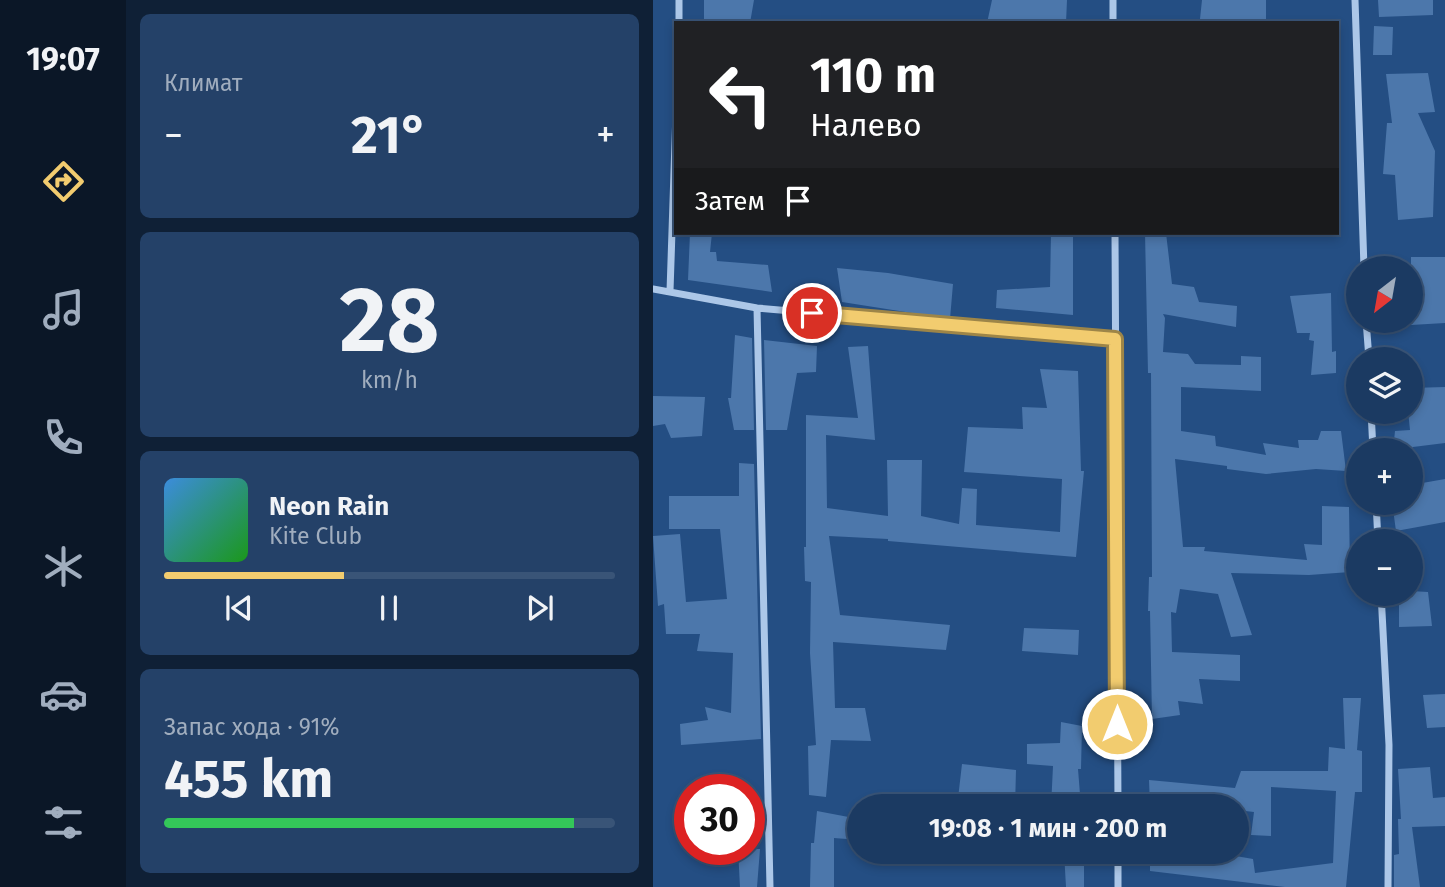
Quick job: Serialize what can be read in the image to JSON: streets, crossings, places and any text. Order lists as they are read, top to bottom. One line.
{"north":"bottom left","page":{"tabs":"19:07","tile":["Климат",["28","km/h"],["Запас хода · 91%","455 km"]],"turn":["110 m","Налево"],"heat":["−","21°","+"],"then":"Затем","map_buttons":["+","−"],"song":["Neon Rain","Kite Club"],"limit":"30","trip":"19:08 · 1 мин · 200 m"}}
